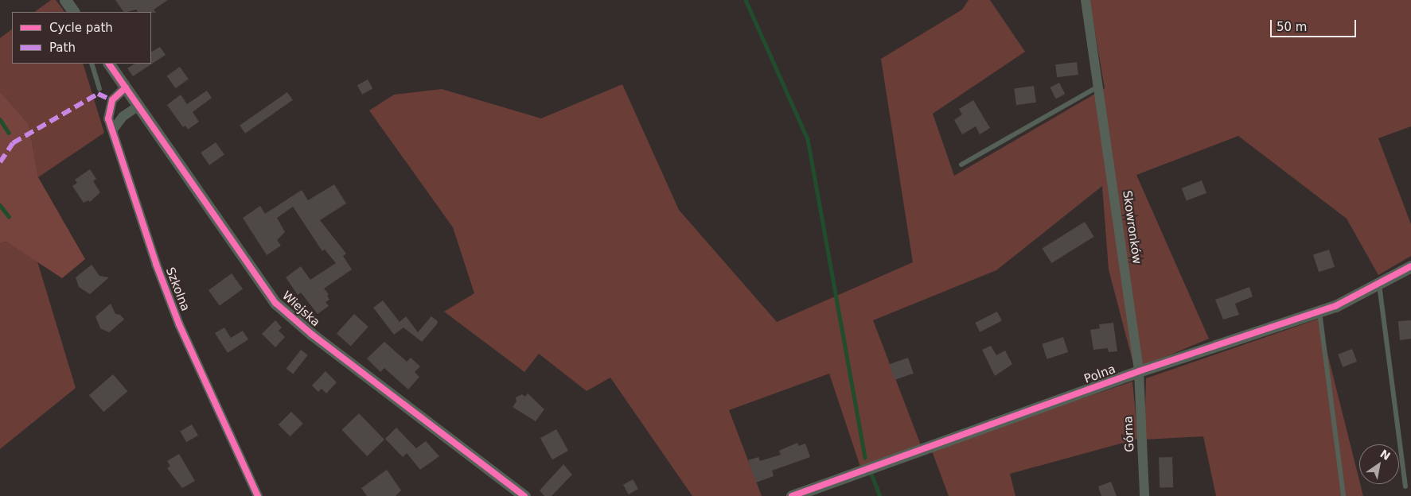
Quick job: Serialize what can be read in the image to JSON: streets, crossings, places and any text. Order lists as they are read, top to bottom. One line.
{"streets":{"street":["Skowronków","Szkolna","Wiejska","Polna","Górna"]},"crossings":[["Skowronków","Polna"],["Skowronków","Górna"],["Szkolna","Wiejska"],["Polna","Górna"]],"legend":["Cycle path","Path"],"scale_bar":"50 m","north":"top right"}
